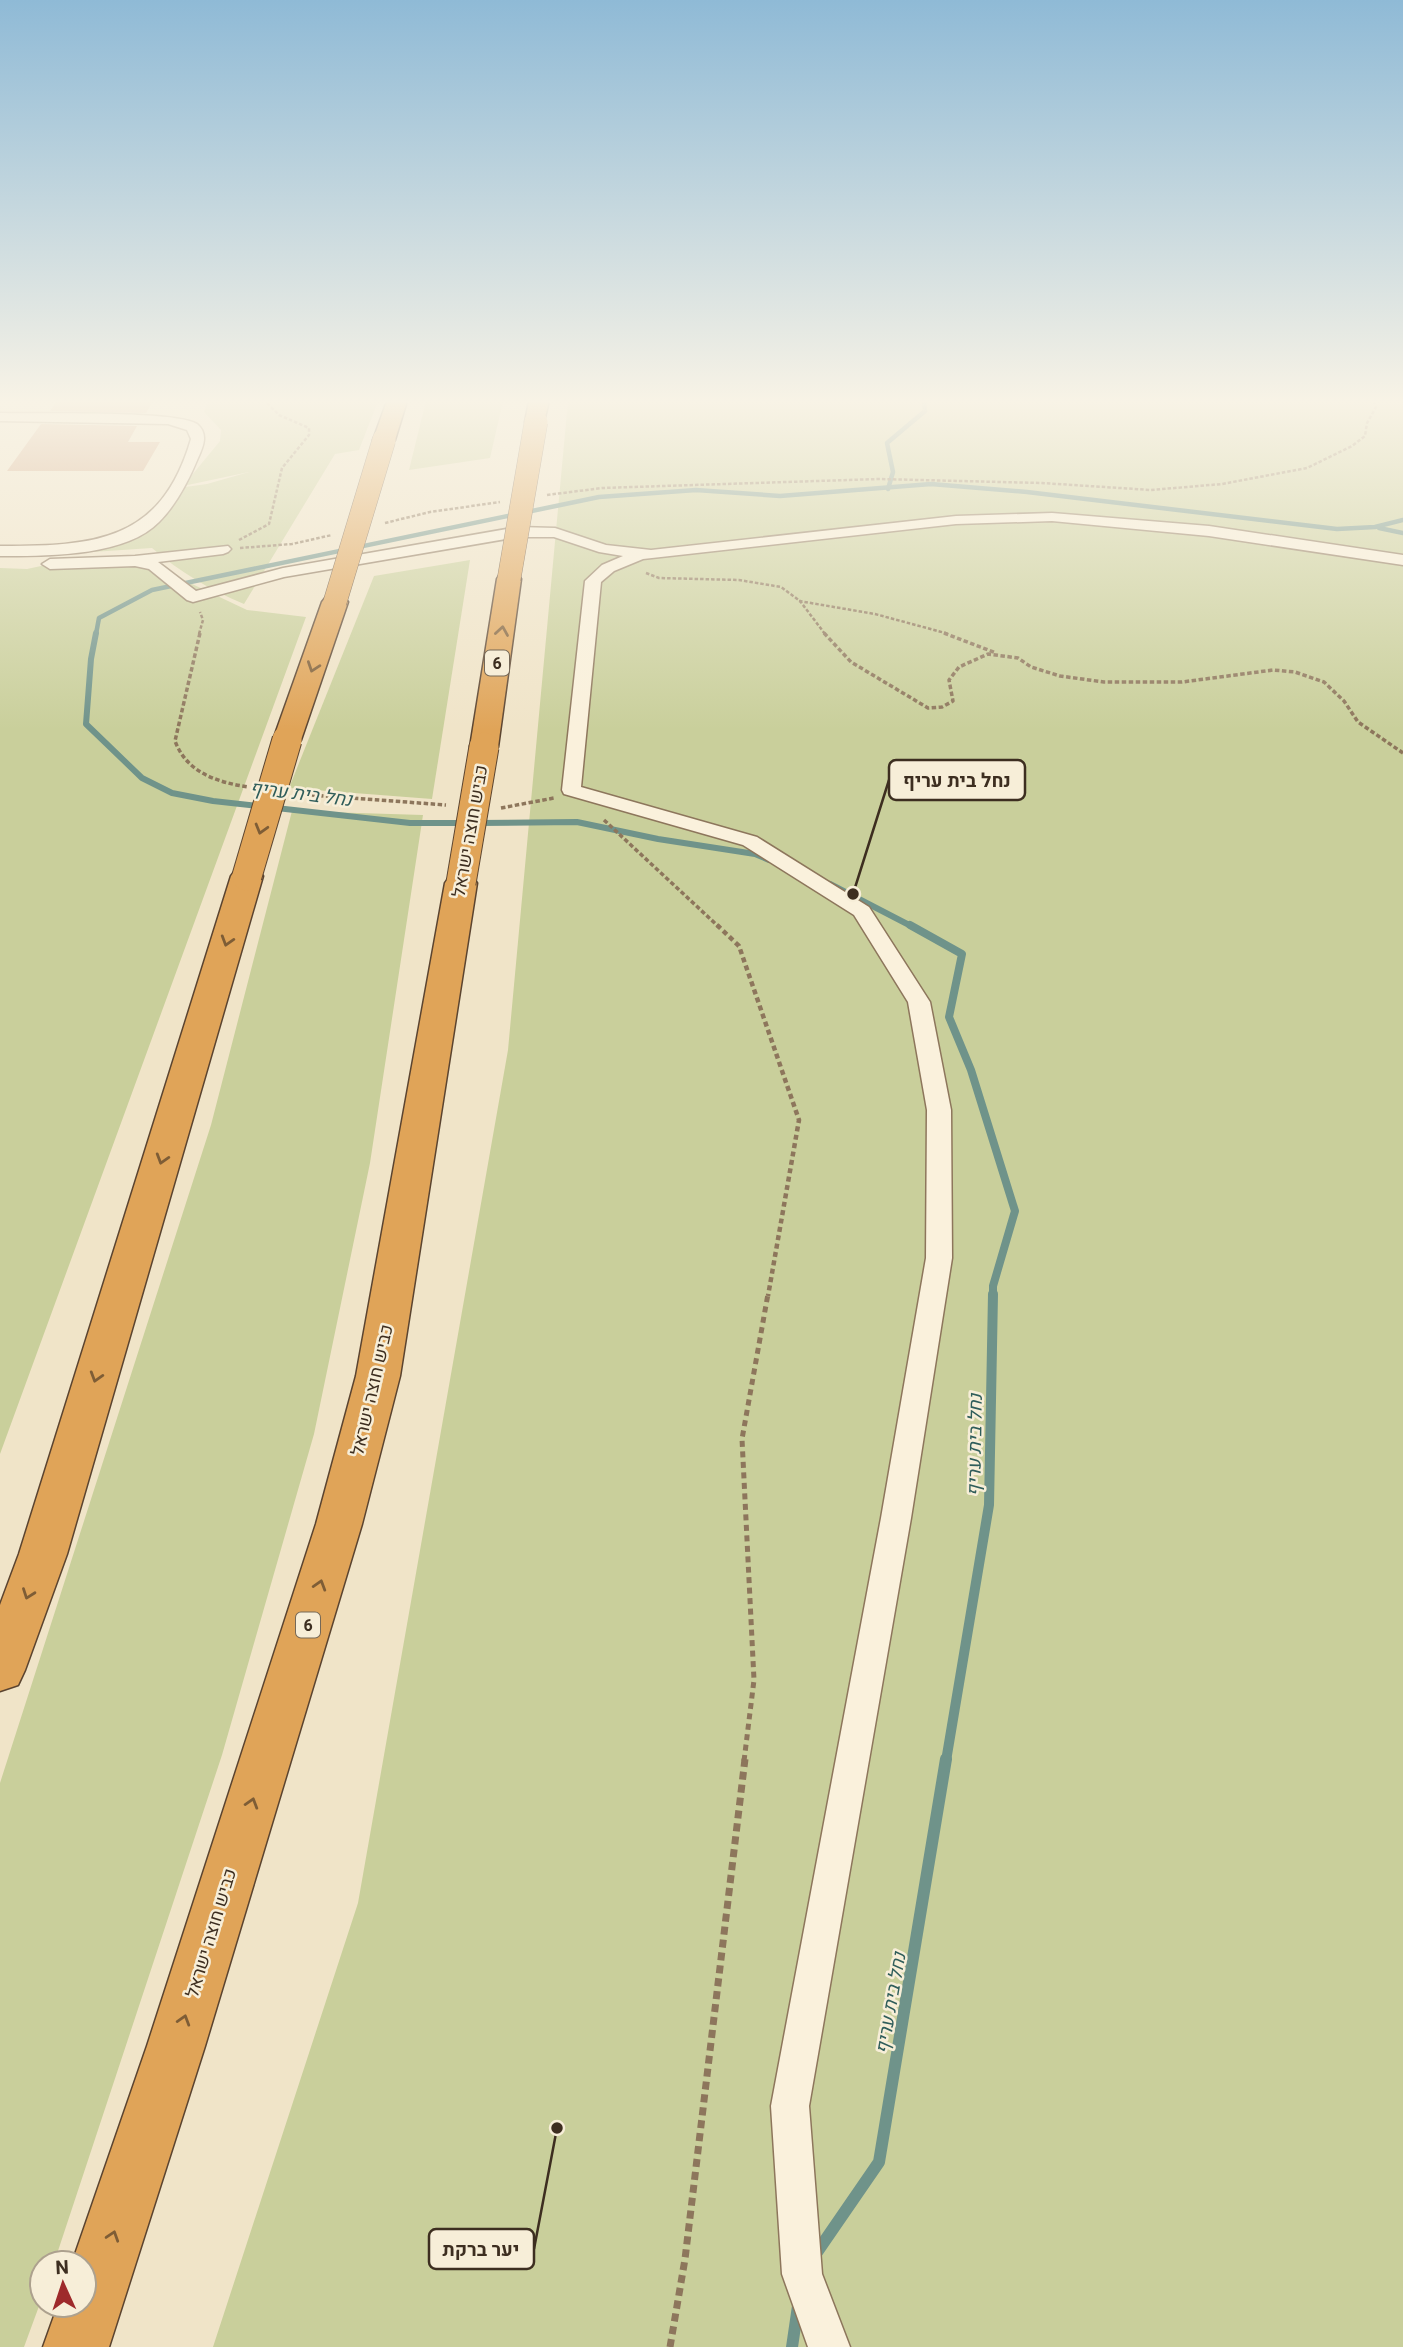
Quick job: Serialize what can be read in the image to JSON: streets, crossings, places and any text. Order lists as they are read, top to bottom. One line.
{"streets":{"highway":["6","כביש חוצה ישראל"]},"water":["נחל בית עריף"],"places":["נחל בית עריף","יער ברקת"],"north":"top"}
